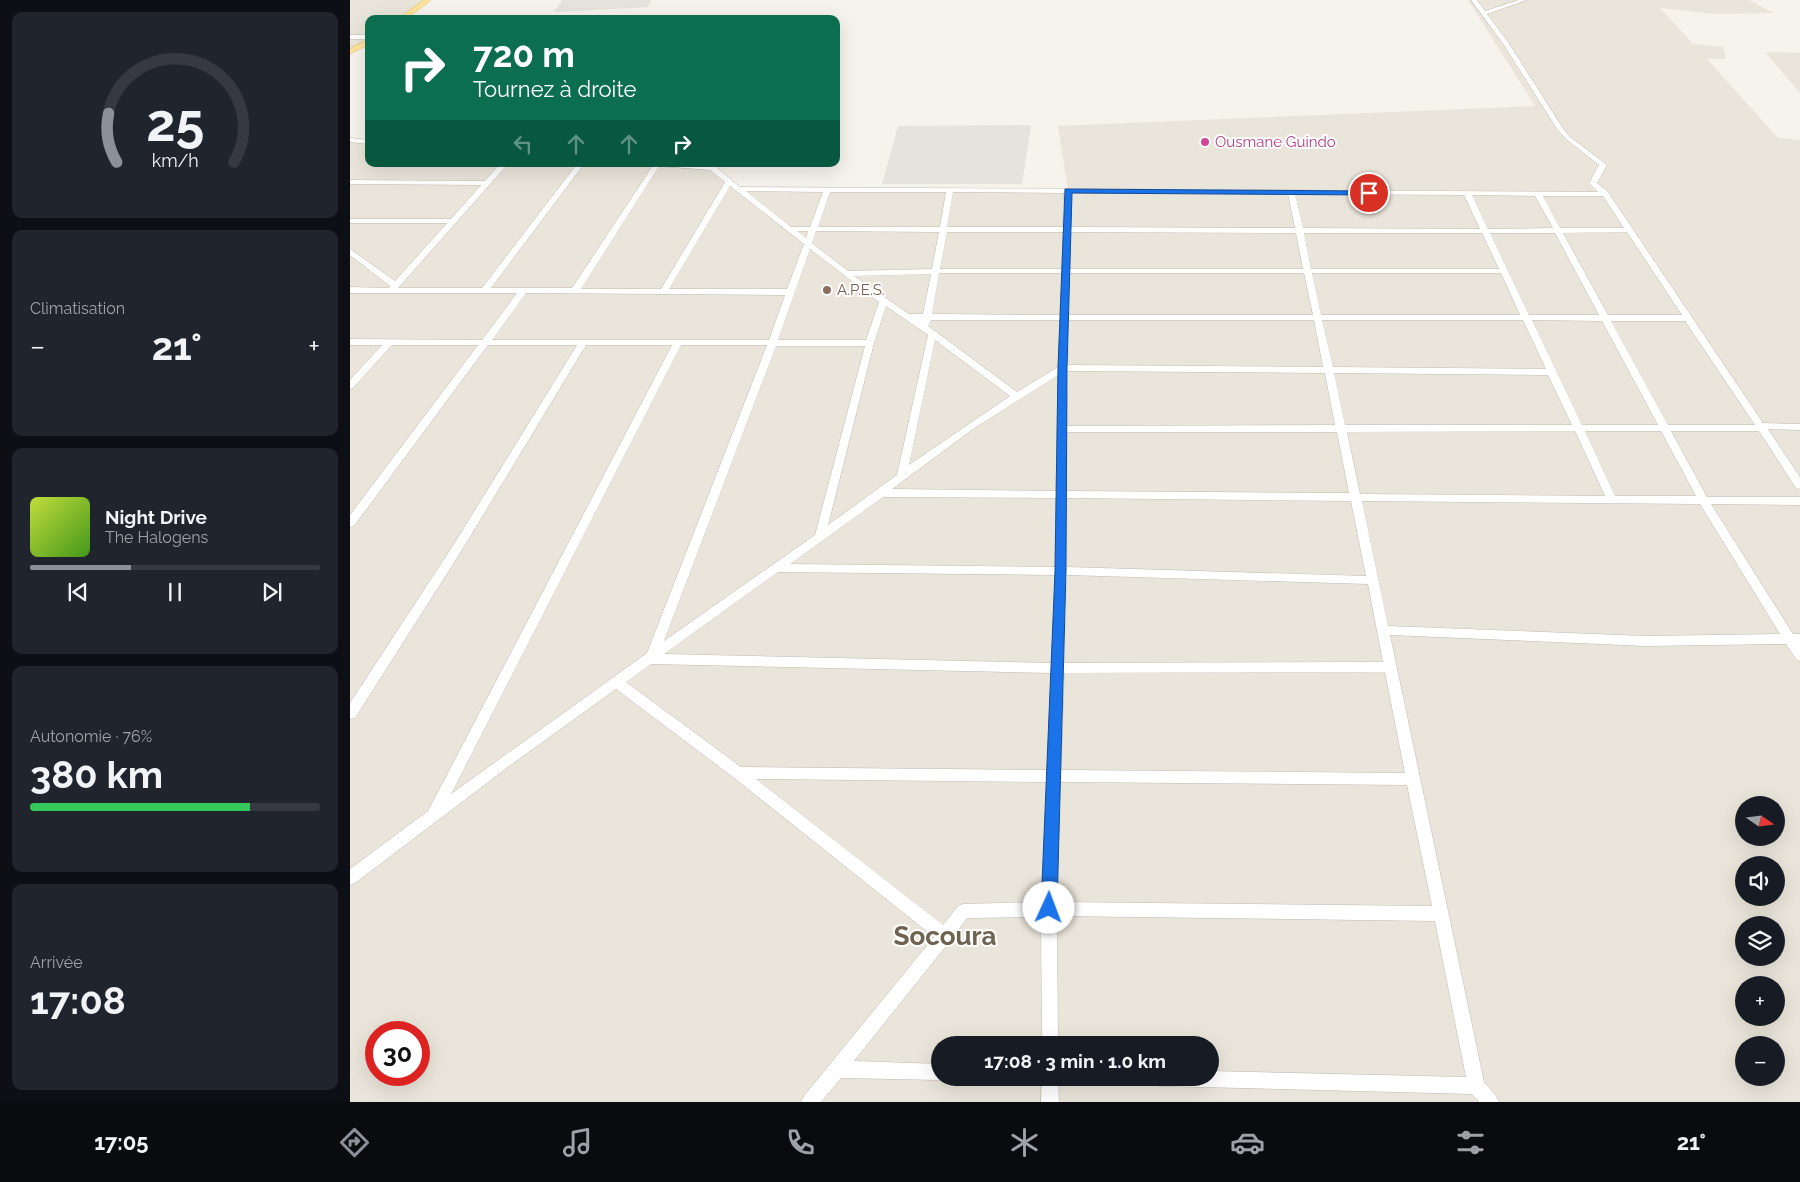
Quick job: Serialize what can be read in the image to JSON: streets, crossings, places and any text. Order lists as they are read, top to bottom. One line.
{"districts":["Socoura"],"places":["Ousmane Guindo","A.P.E.S."],"north":"right","page":{"turn":["720 m","Tournez à droite"],"tile":["Climatisation",["Autonomie · 76%","380 km"],["Arrivée","17:08"]],"heat":["−","21°","+"],"song":["Night Drive","The Halogens"],"map_buttons":["+","−"],"limit":"30","trip":"17:08 · 3 min · 1.0 km","tabs":["17:05","21°"],"gauge":["25","km/h"]}}
